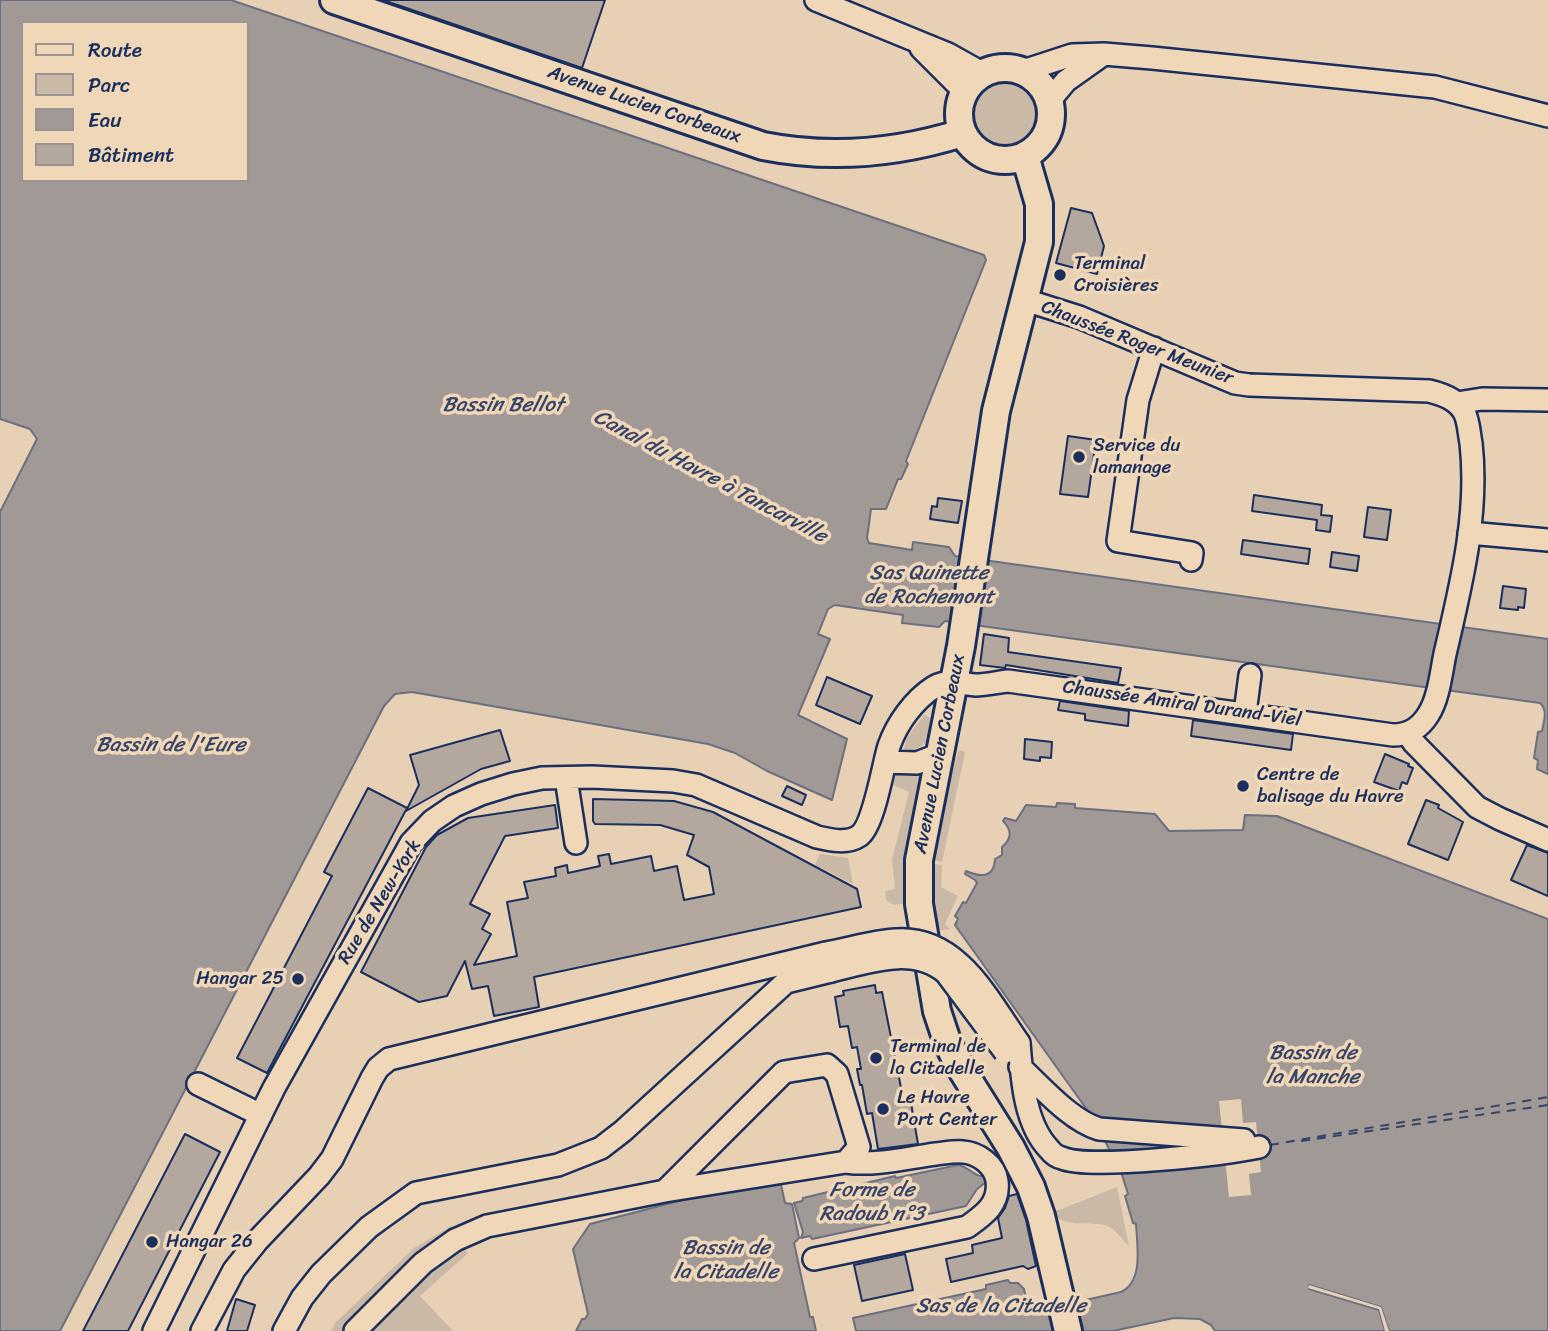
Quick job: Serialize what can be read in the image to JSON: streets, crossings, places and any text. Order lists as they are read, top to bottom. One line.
{"streets":{"main road":["Avenue Lucien Corbeaux"],"street":["Chaussée Roger Meunier","Chaussée Amiral Durand-Viel","Rue de New-York"]},"crossings":[["Avenue Lucien Corbeaux","Chaussée Roger Meunier"],["Avenue Lucien Corbeaux","Chaussée Amiral Durand-Viel"],["Avenue Lucien Corbeaux","Rue de New-York"],["Chaussée Amiral Durand-Viel","Rue de New-York"]],"water":["Bassin Bellot","Canal du Havre à Tancarville","Sas Quinette de Rochemont","Bassin de l'Eure","Bassin de la Manche","Forme de Radoub n°3","Bassin de la Citadelle","Sas de la Citadelle"],"places":["Terminal Croisières","Service du lamanage","Centre de balisage du Havre","Hangar 25","Terminal de la Citadelle","Le Havre Port Center","Hangar 26"],"legend":["Route","Parc","Eau","Bâtiment"]}
